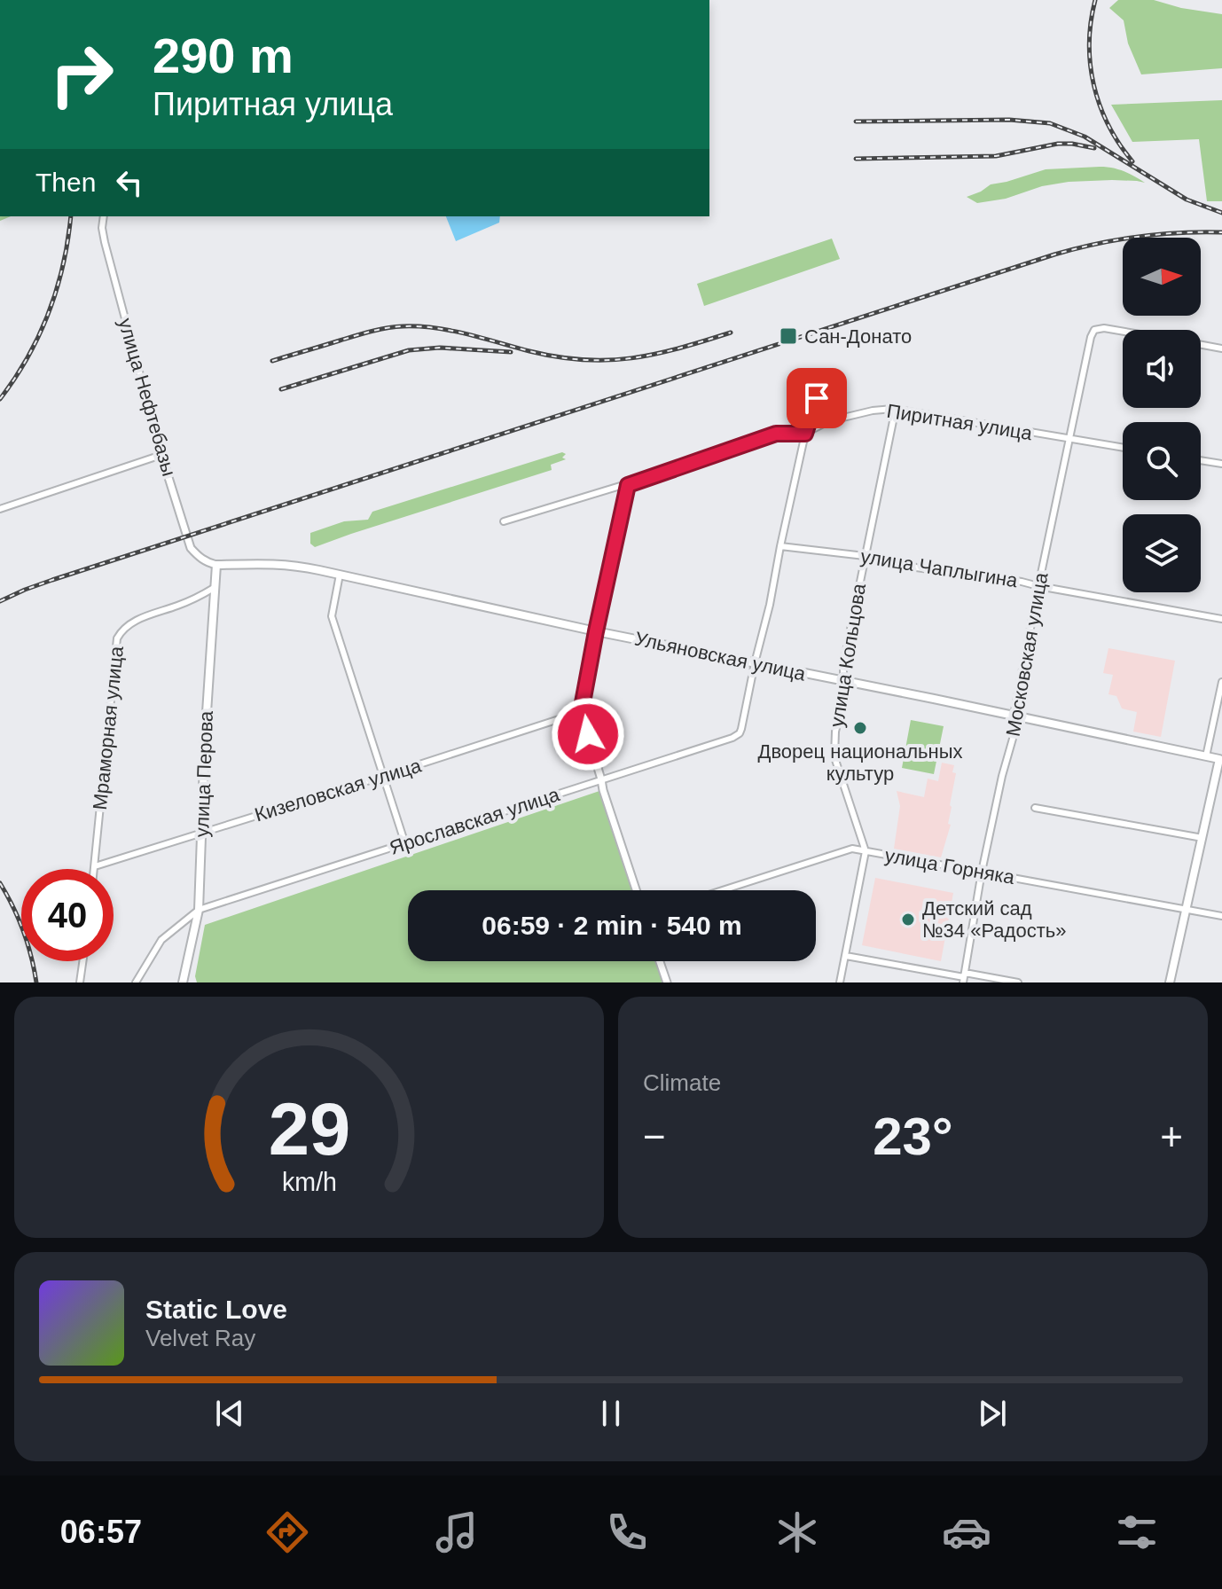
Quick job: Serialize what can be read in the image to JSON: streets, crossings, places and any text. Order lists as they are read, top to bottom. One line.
{"streets":{"main road":["Ульяновская улица","улица Перова"],"street":["улица Нефтебазы","Пиритная улица","улица Чаплыгина","Московская улица","улица Кольцова","Мраморная улица","Кизеловская улица","Ярославская улица","улица Горняка"]},"crossings":[["улица Нефтебазы","Ульяновская улица"],["улица Нефтебазы","улица Перова"],["Пиритная улица","Московская улица"],["Пиритная улица","улица Кольцова"],["Пиритная улица","Ярославская улица"],["улица Чаплыгина","Московская улица"],["улица Чаплыгина","улица Кольцова"],["улица Чаплыгина","Ярославская улица"],["Московская улица","Ульяновская улица"],["Московская улица","улица Горняка"],["улица Кольцова","Ульяновская улица"],["улица Кольцова","улица Горняка"],["Ульяновская улица","улица Перова"],["Ульяновская улица","Ярославская улица"],["Мраморная улица","улица Перова"],["Мраморная улица","Кизеловская улица"],["улица Перова","Кизеловская улица"],["улица Перова","Ярославская улица"]],"places":{"transit":["Сан-Донато"],"other":["Дворец национальных культур","Детский сад №34 «Радость»"]},"north":"right","page":{"turn":["290 m","Пиритная улица"],"then":"Then","limit":"40","trip":"06:59 · 2 min · 540 m","tile":"Climate","heat":["−","23°","+"],"song":["Static Love","Velvet Ray"],"tabs":"06:57","gauge":["29","km/h"]}}
